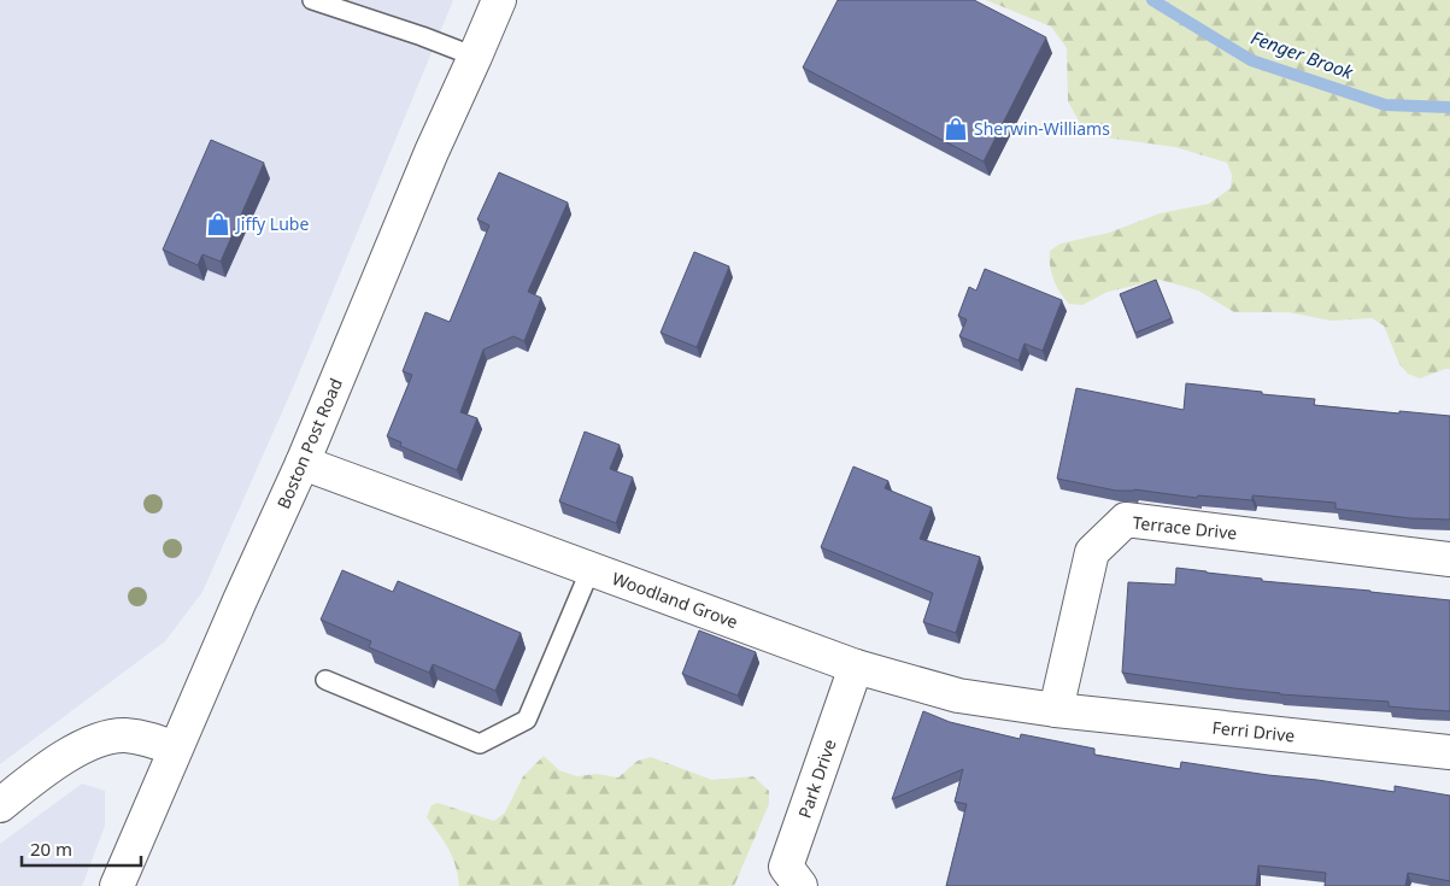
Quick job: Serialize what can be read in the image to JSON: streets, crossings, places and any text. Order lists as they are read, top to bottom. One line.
{"streets":{"street":["Boston Post Road","Terrace Drive","Woodland Grove","Ferri Drive","Park Drive"]},"crossings":[["Boston Post Road","Woodland Grove"],["Terrace Drive","Woodland Grove"],["Terrace Drive","Ferri Drive"],["Woodland Grove","Ferri Drive"],["Woodland Grove","Park Drive"]],"water":["Fenger Brook"],"places":{"shop":["Sherwin-Williams","Jiffy Lube"]},"scale_bar":"20 m"}
